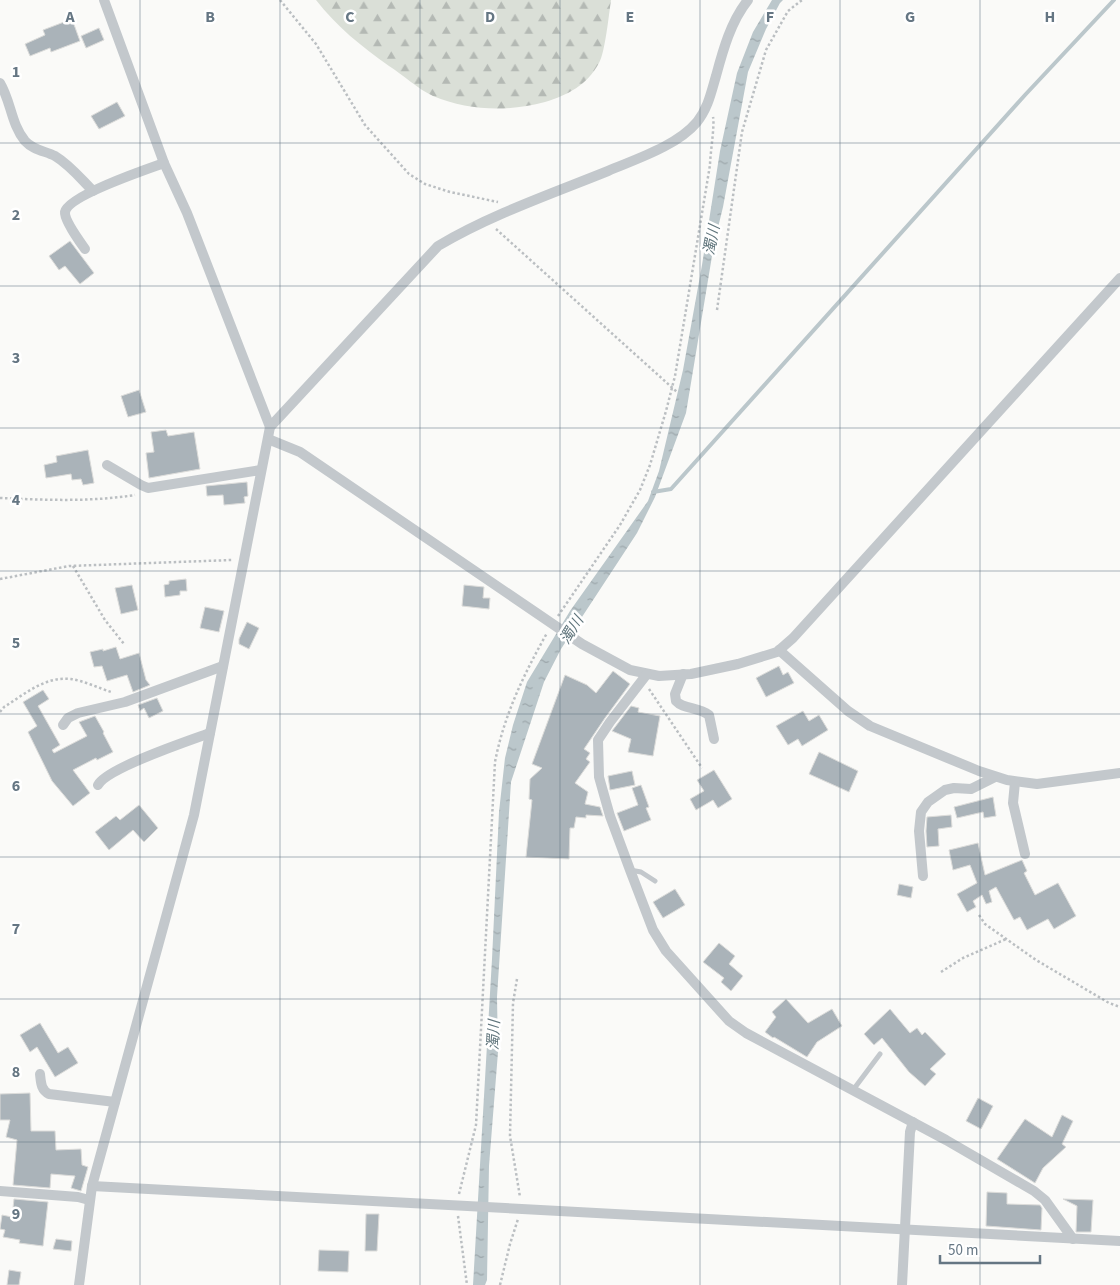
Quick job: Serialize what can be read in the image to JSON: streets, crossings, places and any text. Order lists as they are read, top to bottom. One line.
{"water":["濁川"],"scale_bar":"50 m","grid":{"columns":["A","B","C","D","E","F","G","H"],"rows":["1","2","3","4","5","6","7","8","9"]}}
